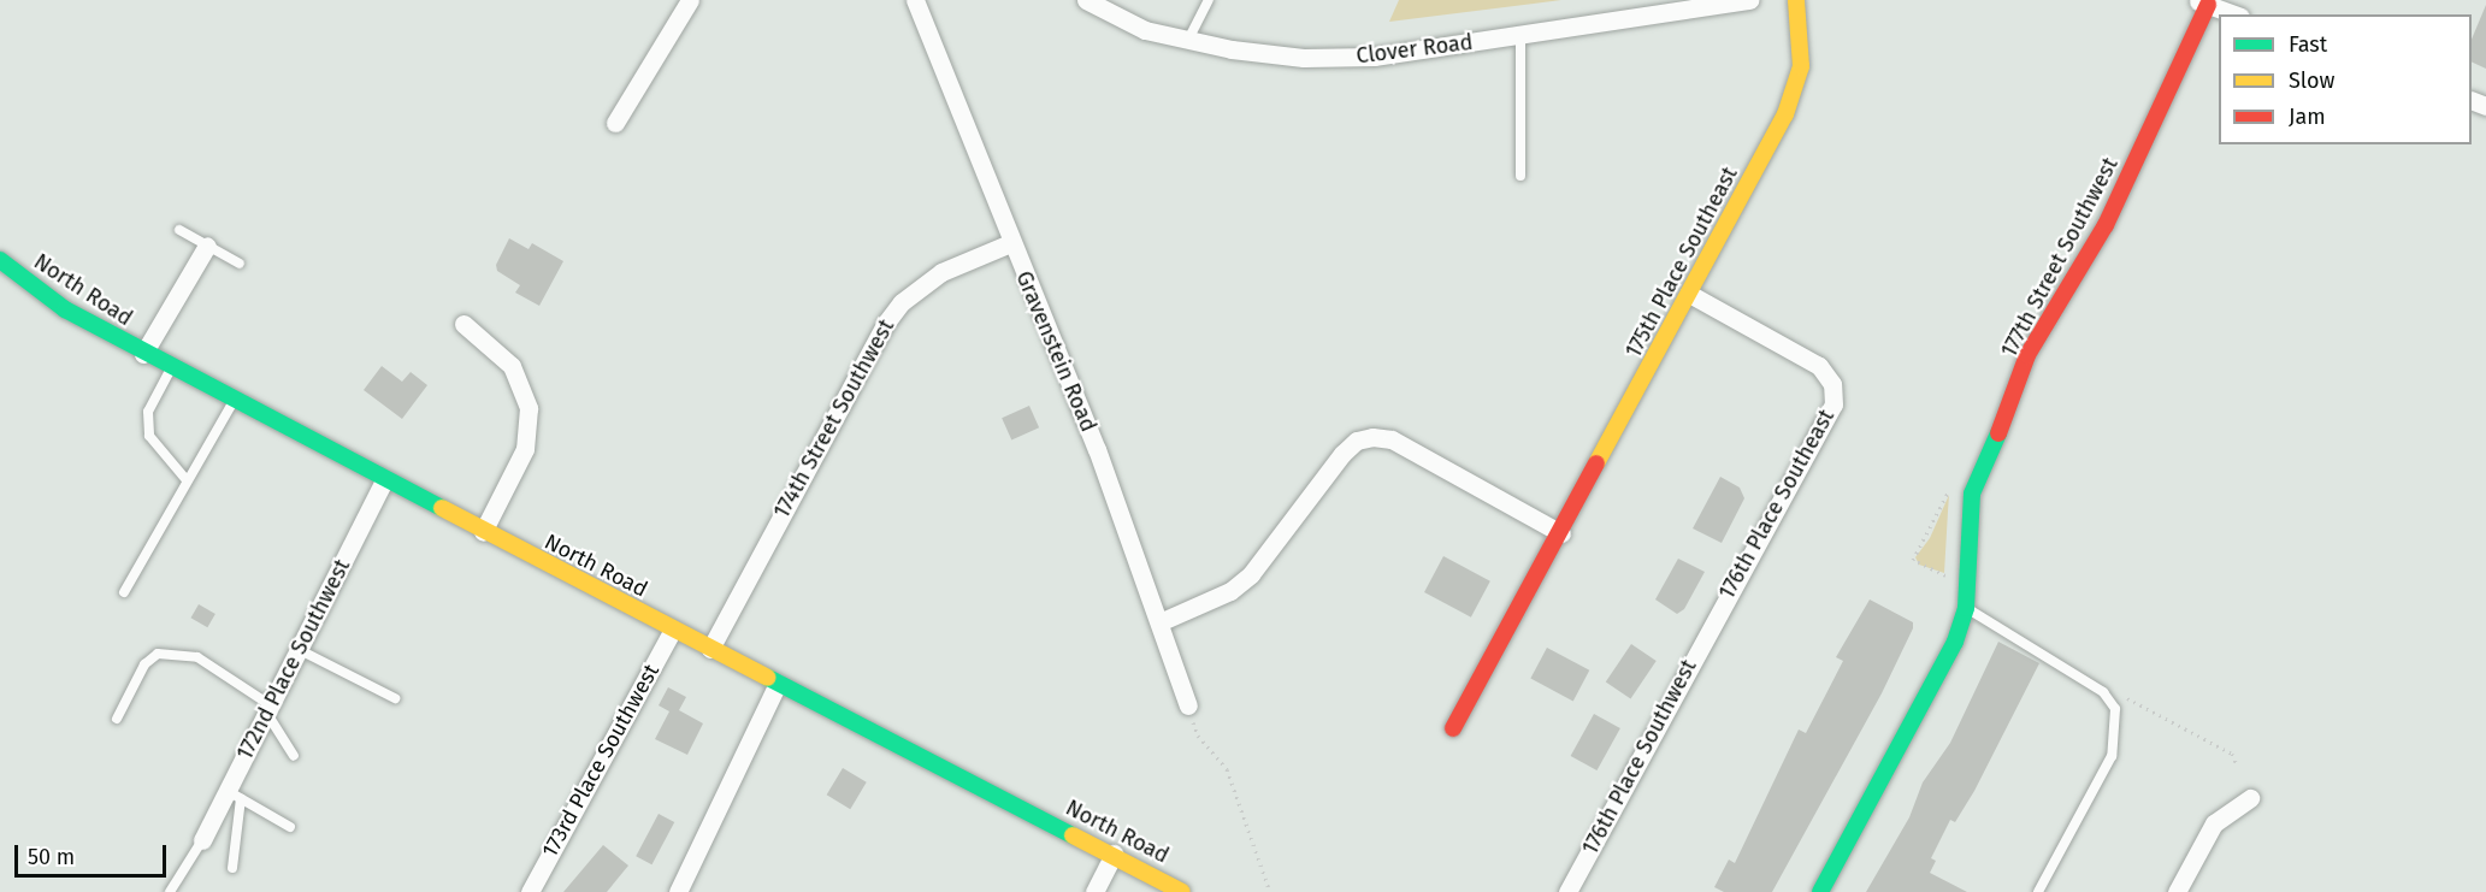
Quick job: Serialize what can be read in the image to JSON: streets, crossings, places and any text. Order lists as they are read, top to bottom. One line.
{"streets":{"street":["Clover Road","177th Street Southwest","175th Place Southeast","North Road","Gravenstein Road","174th Street Southwest","176th Place Southeast","172nd Place Southwest","176th Place Southwest","173rd Place Southwest"]},"crossings":[["175th Place Southeast","176th Place Southeast"],["North Road","174th Street Southwest"],["North Road","172nd Place Southwest"],["North Road","173rd Place Southwest"],["Gravenstein Road","174th Street Southwest"],["176th Place Southeast","176th Place Southwest"]],"legend":["Fast","Slow","Jam"],"scale_bar":"50 m"}
